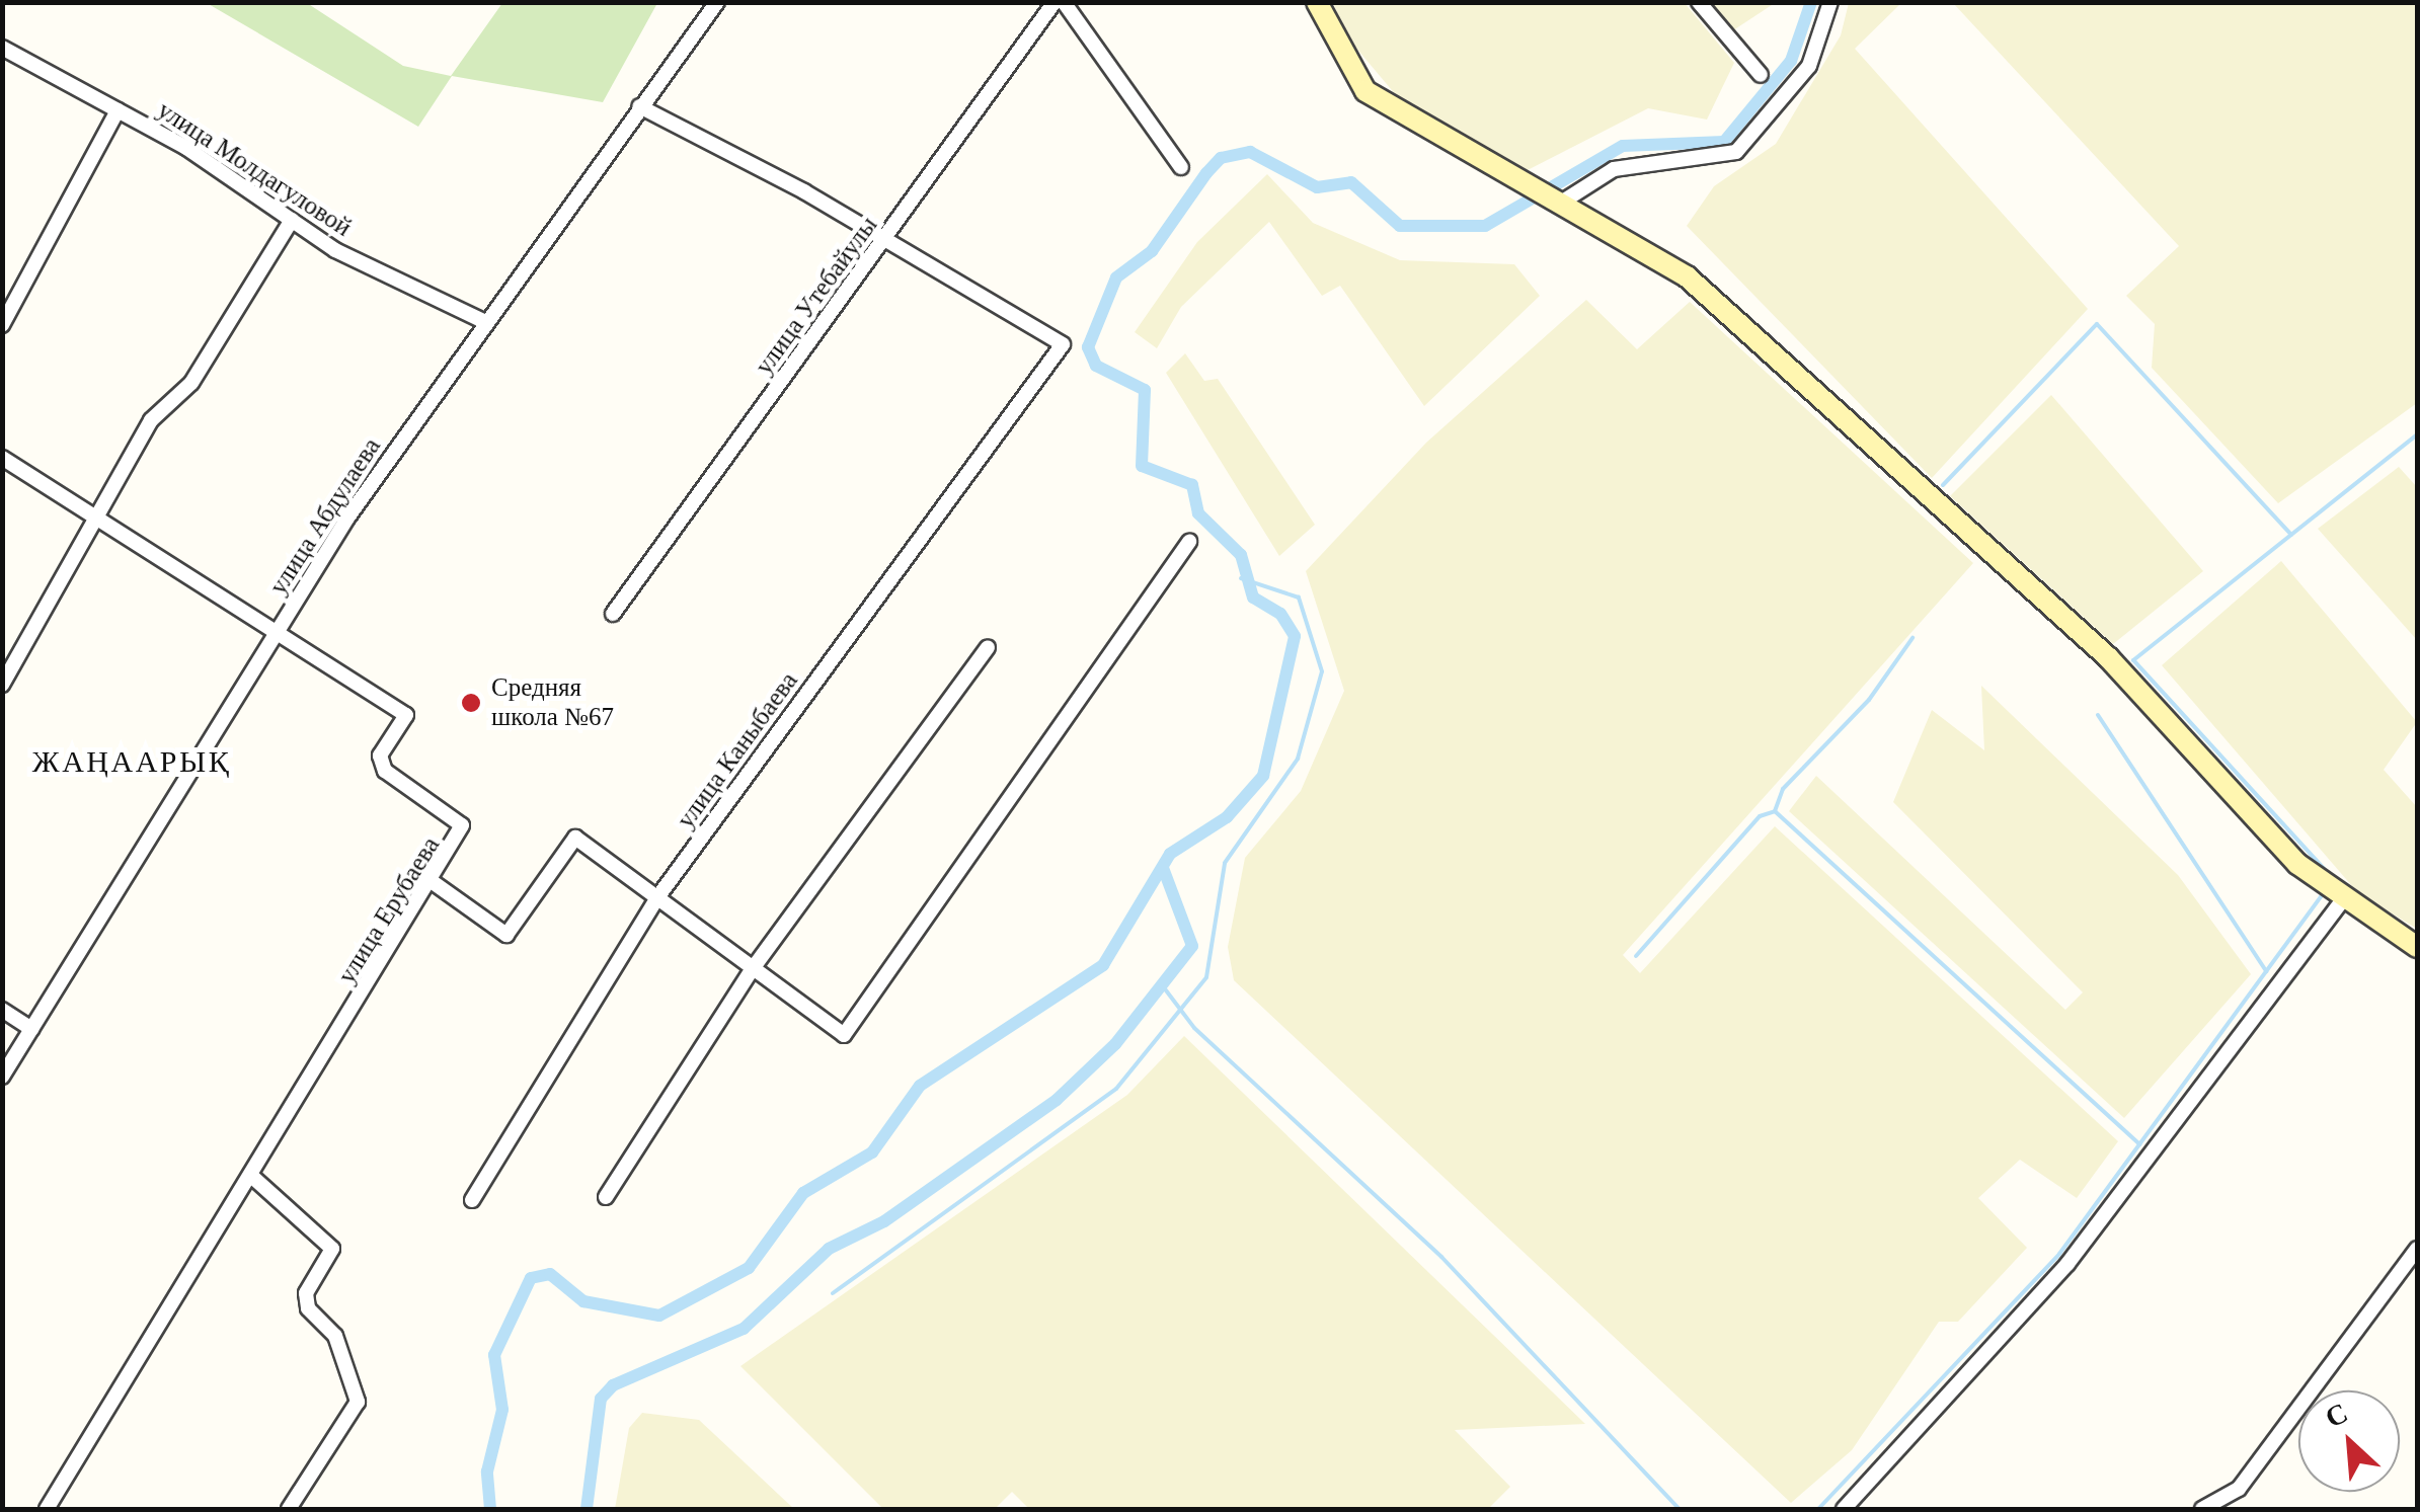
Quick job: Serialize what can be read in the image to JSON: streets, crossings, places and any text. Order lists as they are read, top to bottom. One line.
{"streets":{"street":["улица Молдагуловой","улица Утебайулы","улица Абдулаева","улица Каныбаева","улица Ерубаева"]},"crossings":[["улица Молдагуловой","улица Абдулаева"],["улица Утебайулы","улица Каныбаева"],["улица Абдулаева","улица Ерубаева"]],"districts":["ЖАҢААРЫҚ"],"places":["Средняя школа №67"],"north":"top left"}
